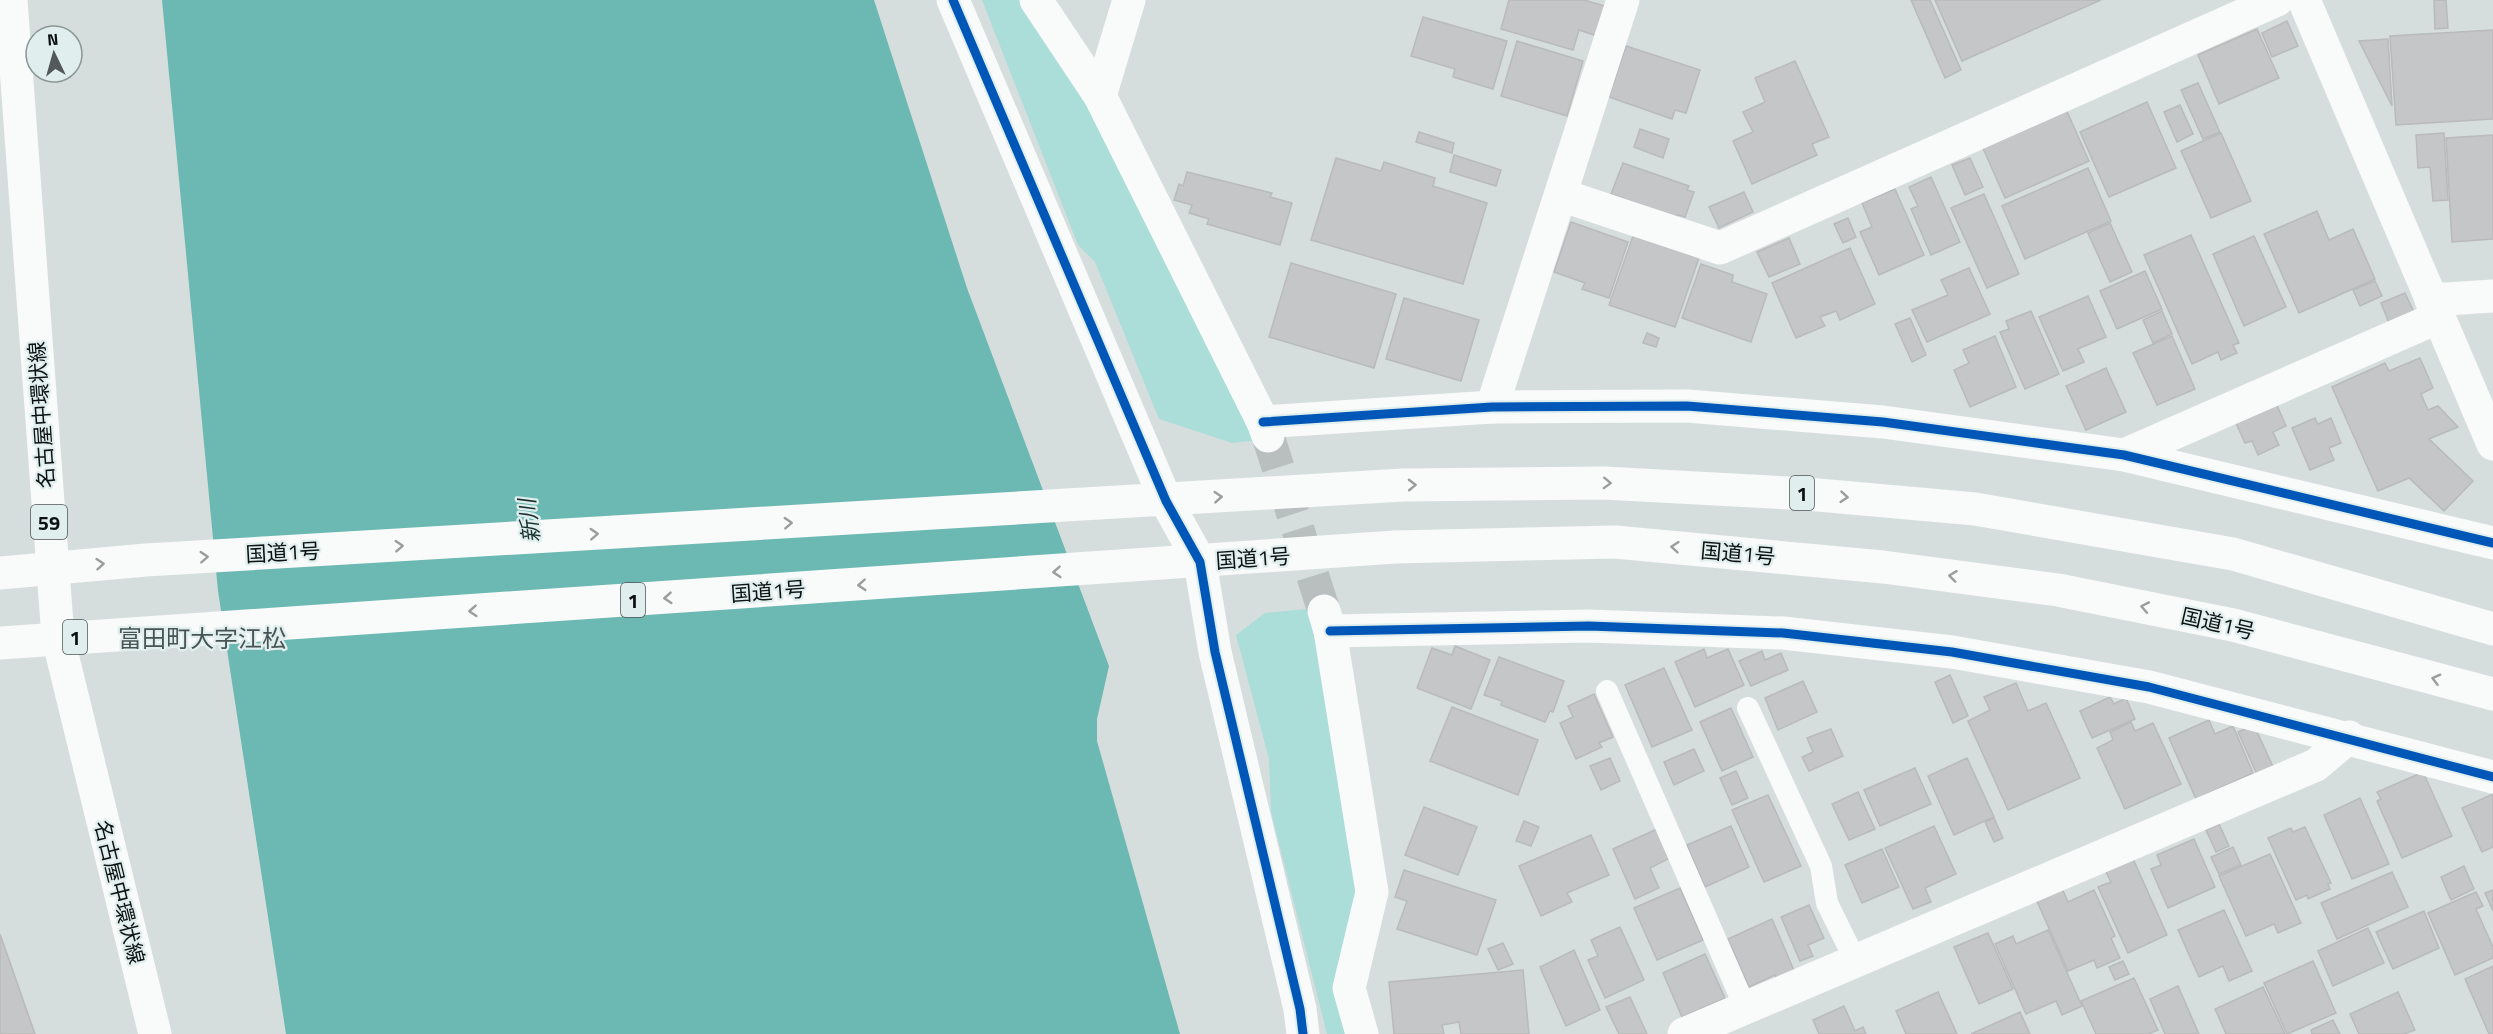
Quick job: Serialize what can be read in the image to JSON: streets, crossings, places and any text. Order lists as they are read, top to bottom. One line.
{"streets":{"main road":["名古屋中環状線","1","59","国道1号"]},"crossings":[["名古屋中環状線","国道1号"]],"districts":["富田町大字江松"],"water":["新川"],"north":"top"}
